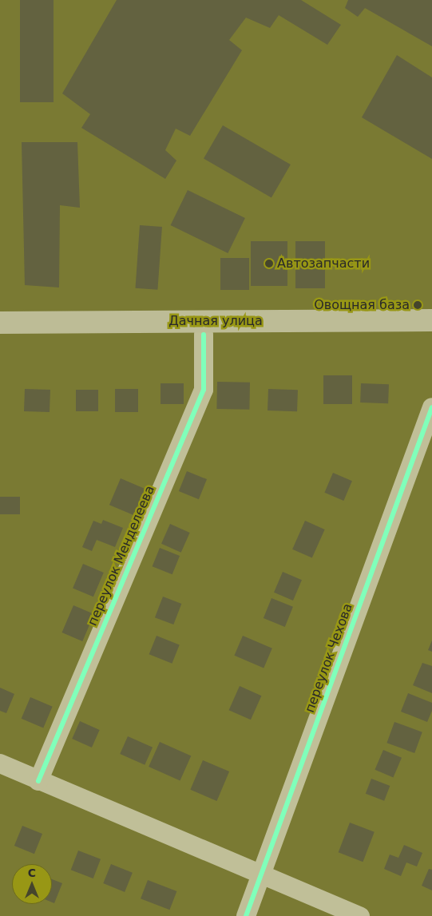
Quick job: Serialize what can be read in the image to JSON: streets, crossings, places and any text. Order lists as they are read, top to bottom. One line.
{"streets":{"main road":["Дачная улица"],"street":["переулок Менделеева","переулок Чехова"]},"crossings":[["Дачная улица","переулок Менделеева"]],"places":["Автозапчасти","Овощная база"],"north":"top"}
